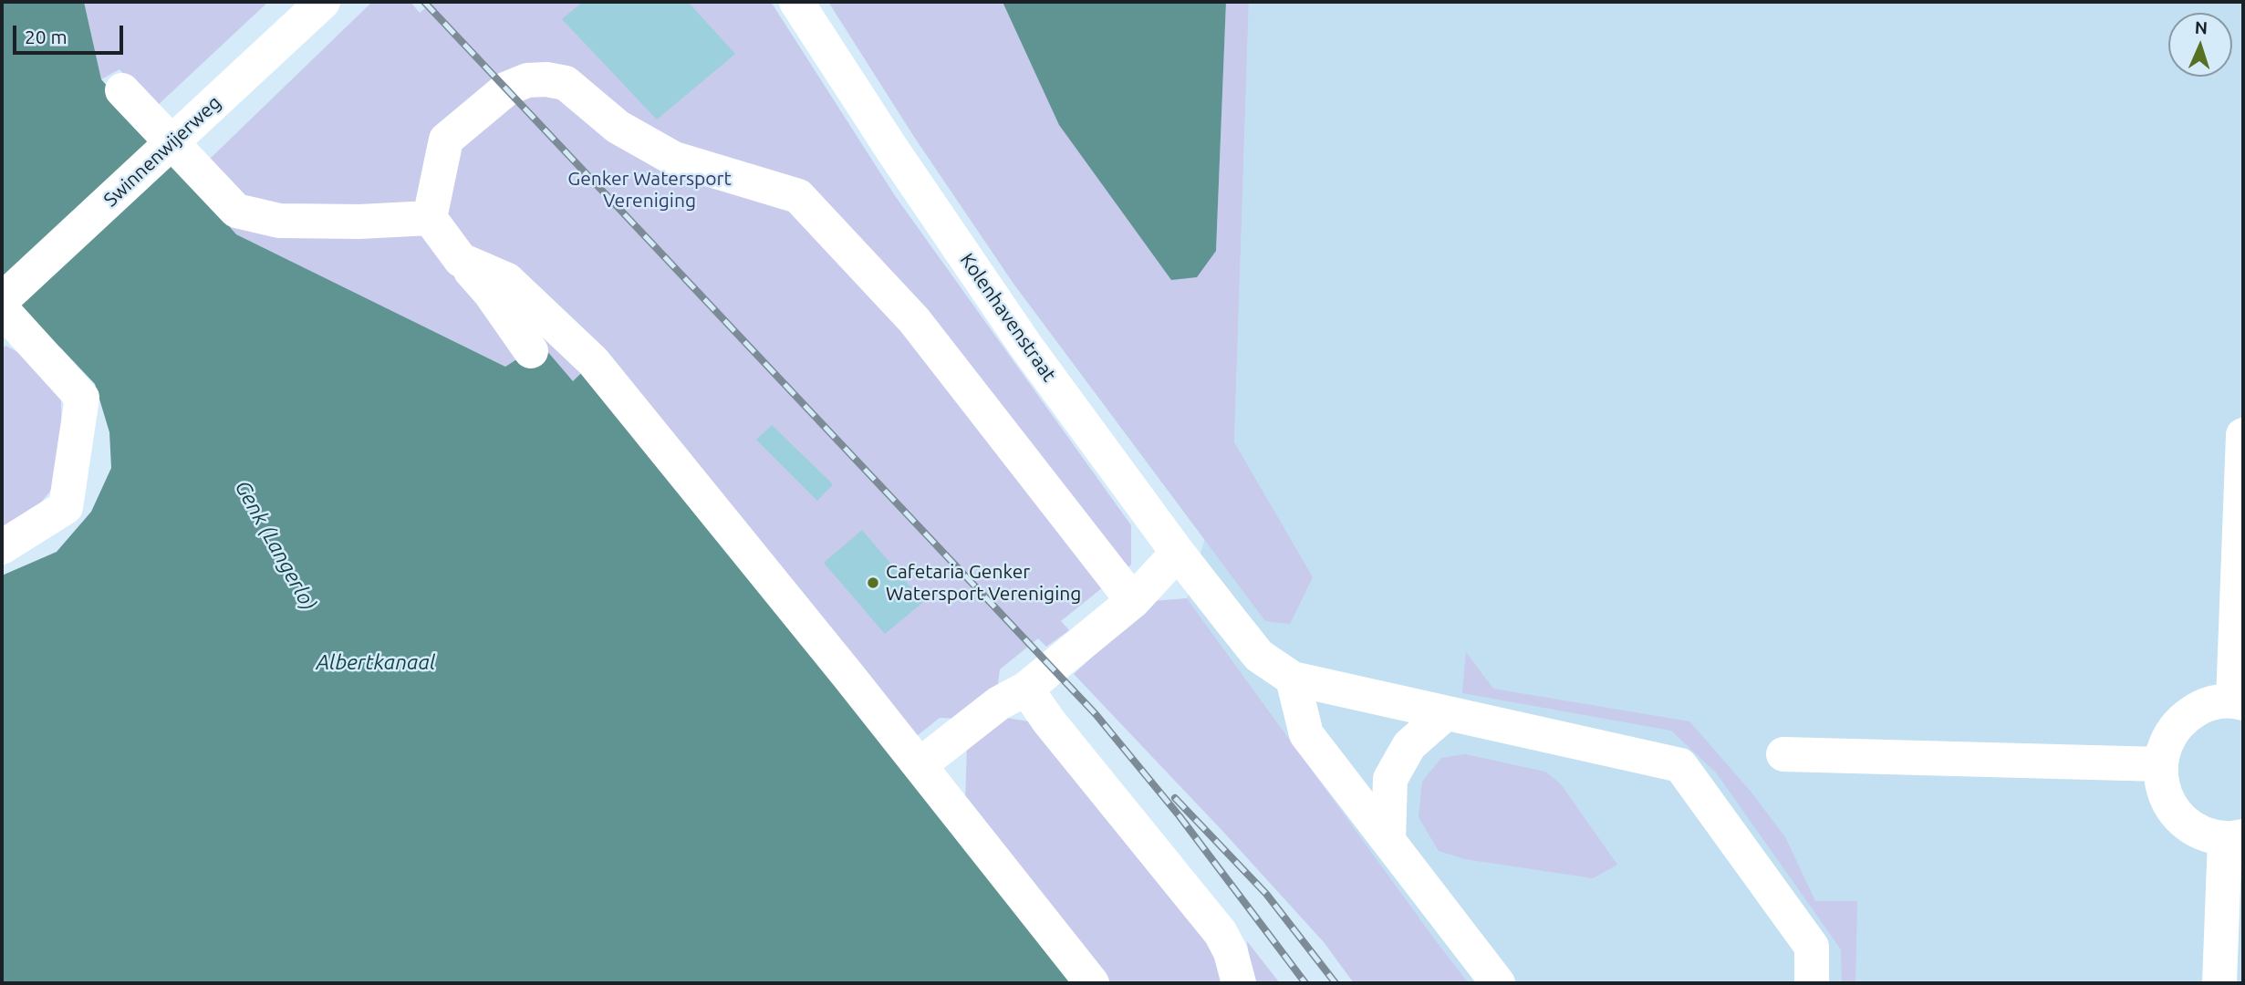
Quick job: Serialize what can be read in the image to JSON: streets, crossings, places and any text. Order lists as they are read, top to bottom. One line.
{"streets":{"street":["Swinnenwijerweg","Kolenhavenstraat"]},"water":["Genk (Langerlo)","Albertkanaal"],"parks":["Genker Watersport Vereniging"],"places":["Cafetaria Genker Watersport Vereniging"],"scale_bar":"20 m","north":"top"}
